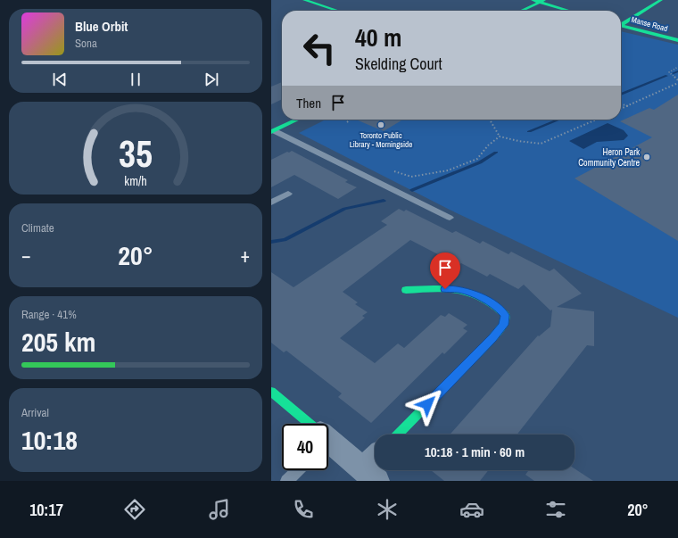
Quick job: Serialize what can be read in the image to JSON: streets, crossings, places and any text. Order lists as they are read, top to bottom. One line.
{"streets":{"street":["Manse Road"]},"places":["Toronto Public Library - Morningside","Heron Park Community Centre"],"page":{"turn":["40 m","Skelding Court"],"song":["Blue Orbit","Sona"],"then":"Then","tile":["Climate",["Range · 41%","205 km"],["Arrival","10:18"]],"heat":["−","20°","+"],"limit":"40","trip":"10:18 · 1 min · 60 m","tabs":["10:17","20°"],"gauge":["35","km/h"]}}
